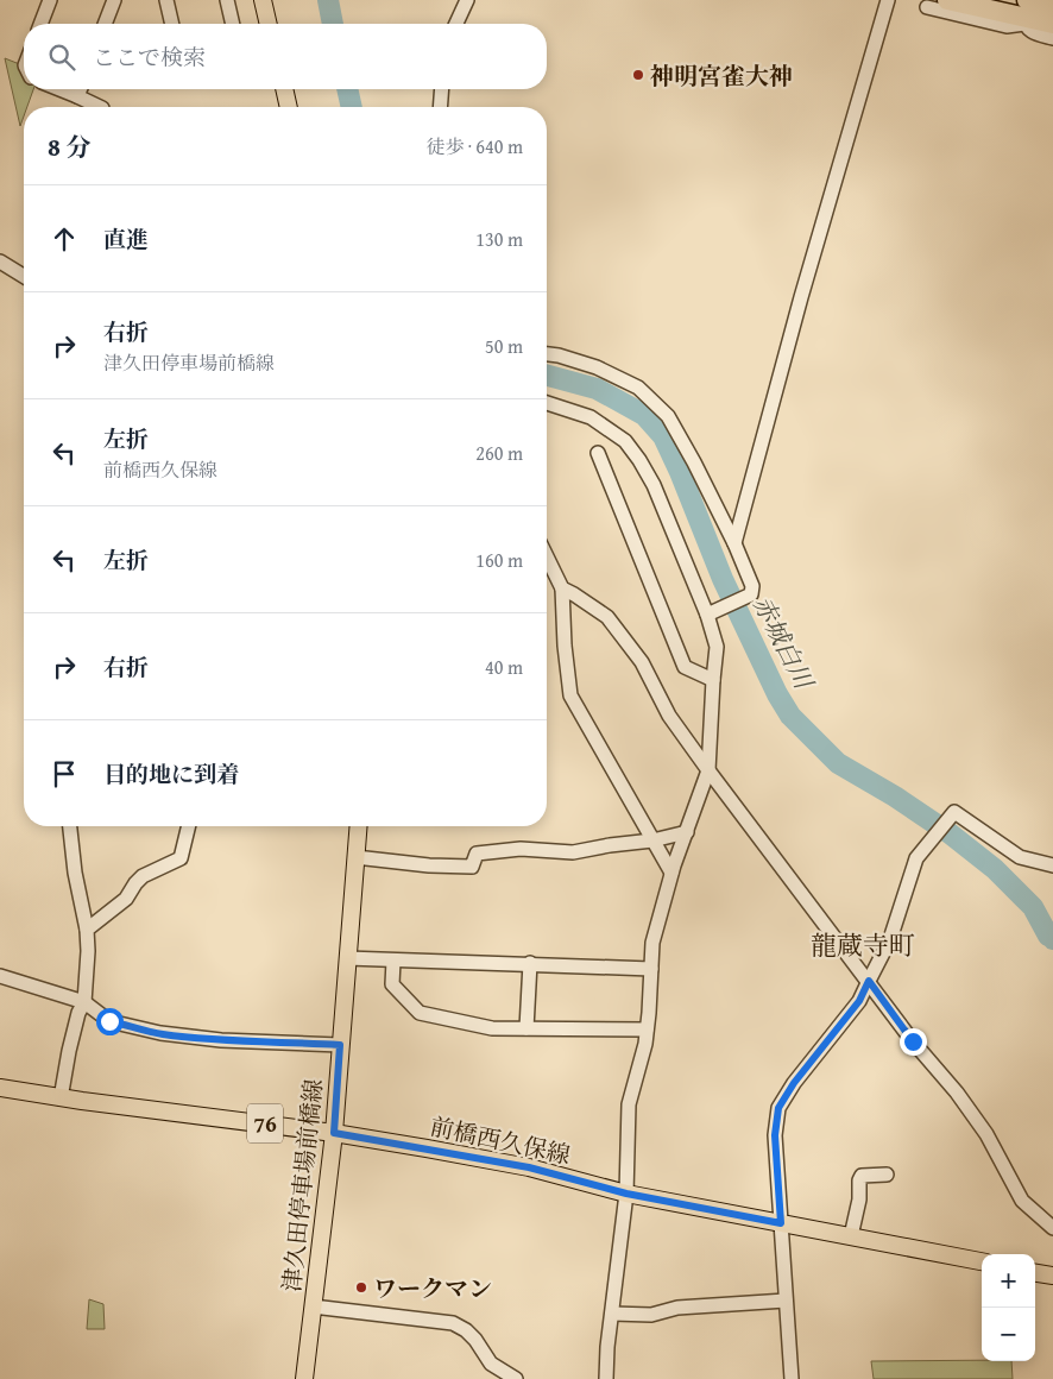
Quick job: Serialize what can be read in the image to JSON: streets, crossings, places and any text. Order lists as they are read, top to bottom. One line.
{"streets":{"main road":["76","前橋西久保線","津久田停車場前橋線"]},"crossings":[["前橋西久保線","津久田停車場前橋線"]],"districts":["龍蔵寺町"],"water":["赤城白川"],"places":["神明宮雀大神","ワークマン"],"page":{"search":"ここで検索","heading":["8 分","徒歩 · 640 m"],"list":[["直進","130 m"],["右折","津久田停車場前橋線","50 m"],["左折","前橋西久保線","260 m"],["左折","160 m"],["右折","40 m"],"目的地に到着"],"map_buttons":["+","−"]}}
